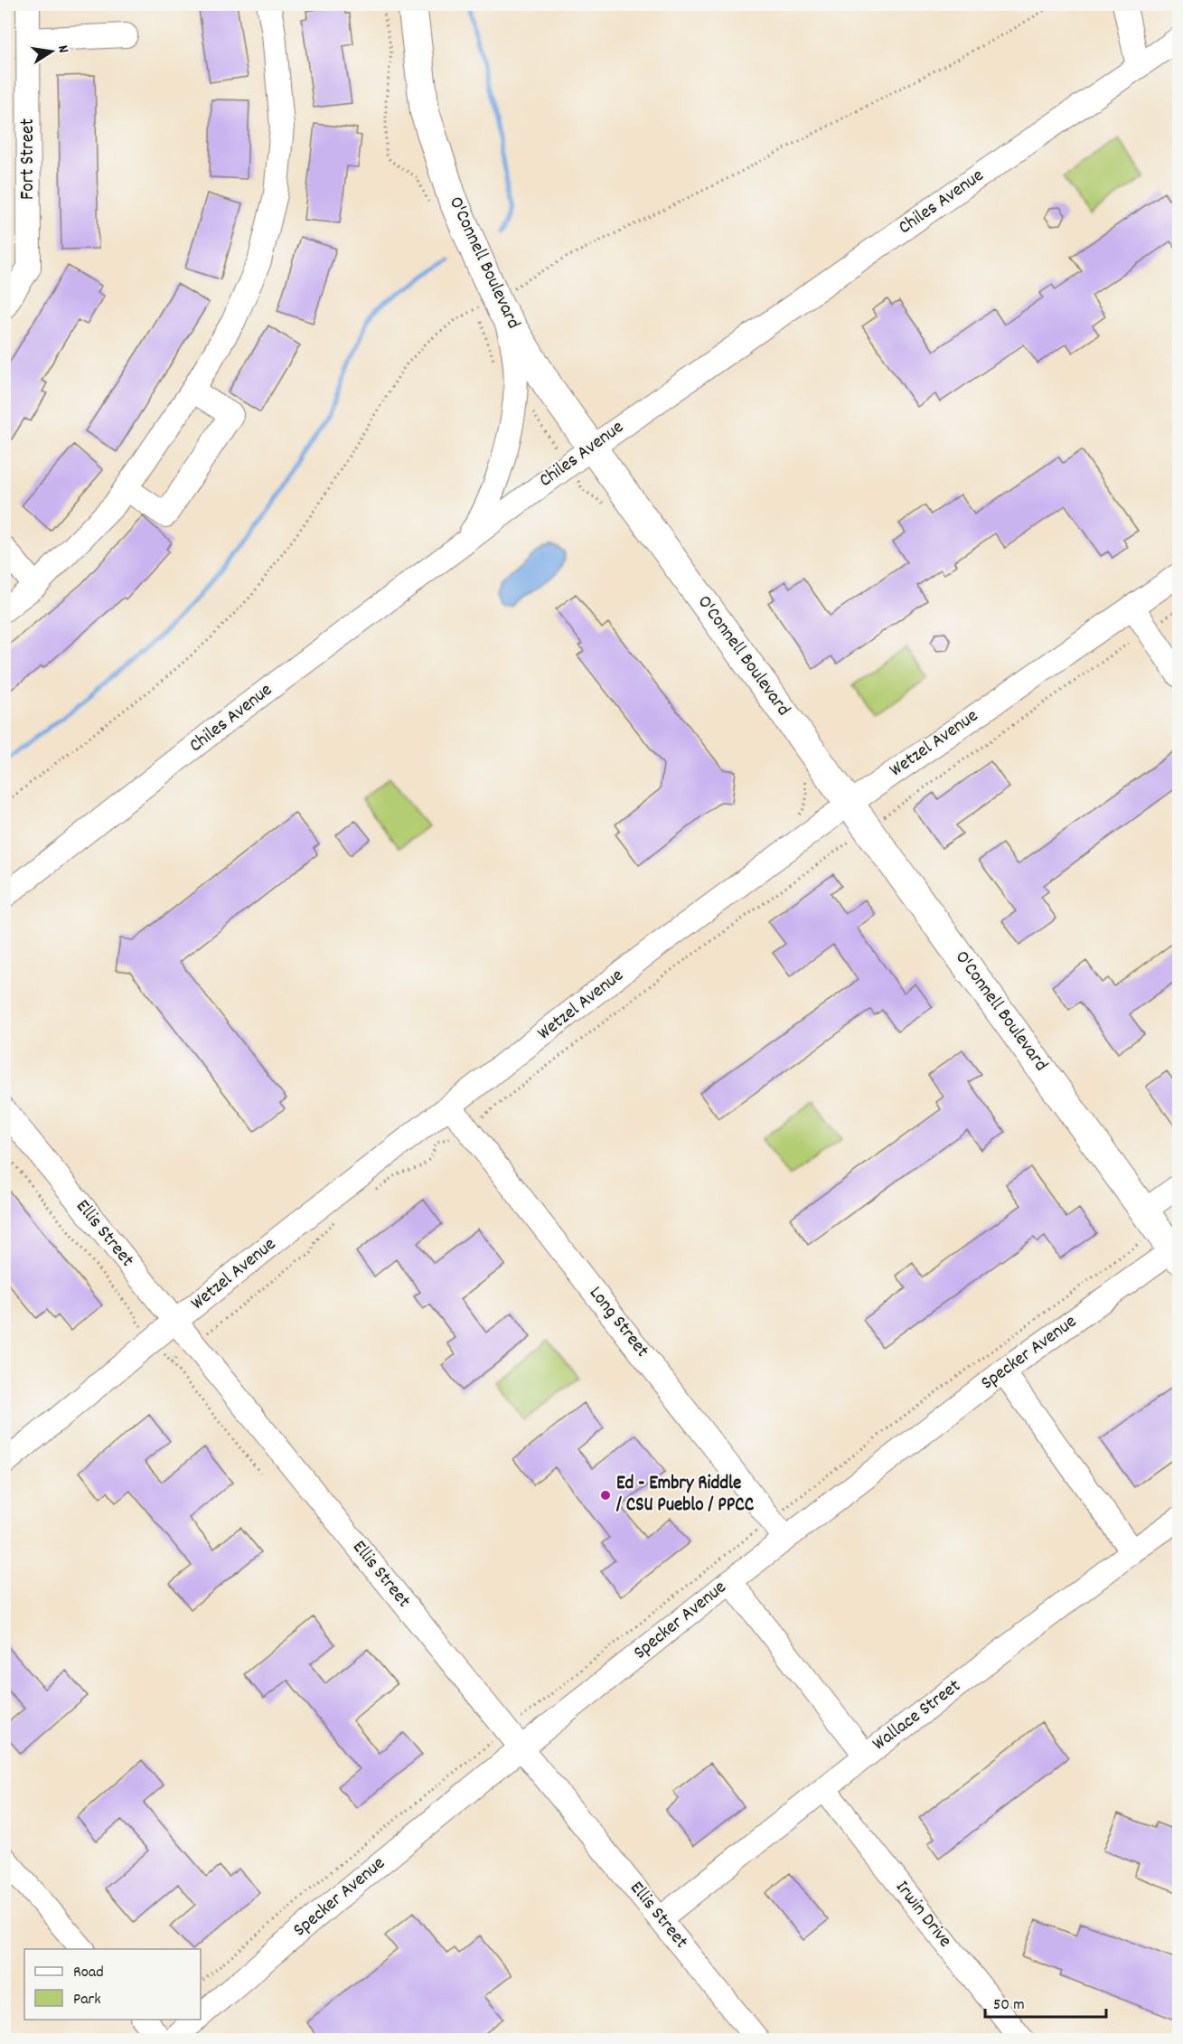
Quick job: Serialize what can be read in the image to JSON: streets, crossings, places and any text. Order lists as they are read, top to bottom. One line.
{"streets":{"main road":["O'Connell Boulevard"],"street":["Fort Street","Chiles Avenue","Wetzel Avenue","Ellis Street","Long Street","Specker Avenue","Wallace Street","Irwin Drive"]},"crossings":[["Chiles Avenue","O'Connell Boulevard"],["O'Connell Boulevard","Wetzel Avenue"],["O'Connell Boulevard","Specker Avenue"],["Wetzel Avenue","Ellis Street"],["Wetzel Avenue","Long Street"],["Ellis Street","Specker Avenue"],["Ellis Street","Wallace Street"],["Long Street","Specker Avenue"],["Wallace Street","Irwin Drive"]],"places":["Ed - Embry Riddle / CSU Pueblo / PPCC"],"legend":["Road","Park"],"scale_bar":"50 m","north":"right"}
